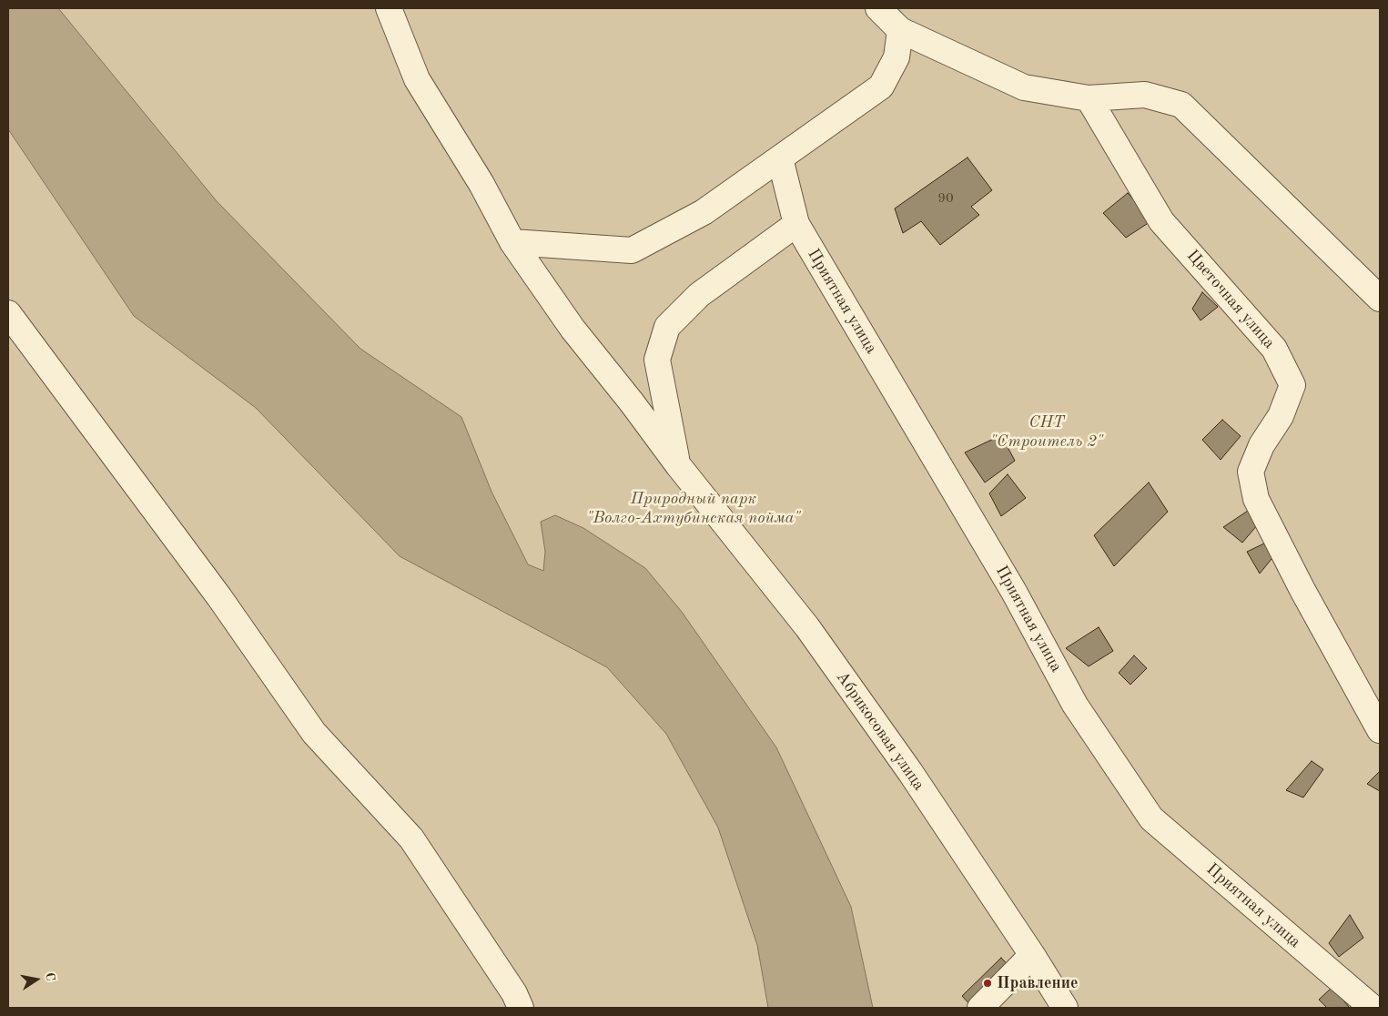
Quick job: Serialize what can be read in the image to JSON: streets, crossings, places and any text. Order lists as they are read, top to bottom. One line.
{"streets":{"street":["Цветочная улица","Приятная улица","Абрикосовая улица"]},"parks":["СНТ \"Строитель 2\"","Природный парк \"Волго-Ахтубинская пойма\""],"places":["Правление"],"house_numbers":["90"],"north":"right"}
